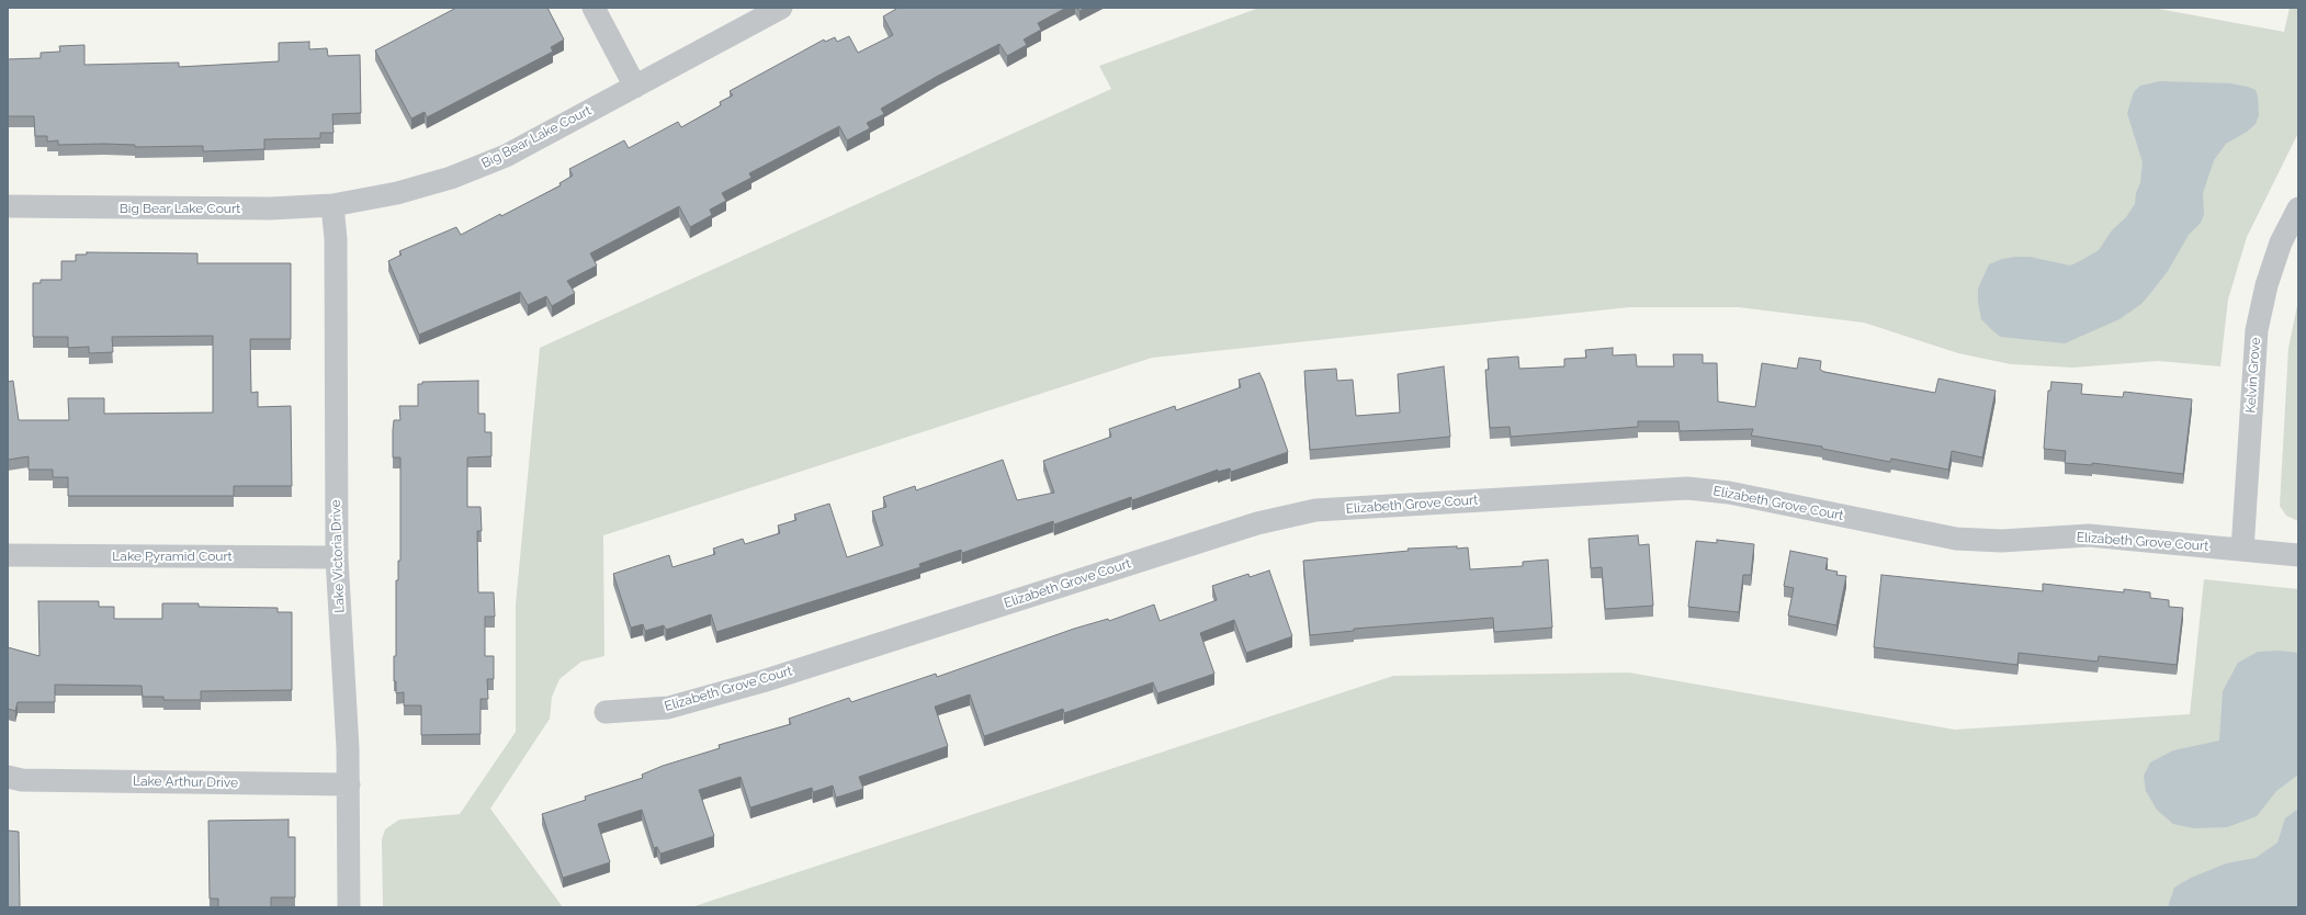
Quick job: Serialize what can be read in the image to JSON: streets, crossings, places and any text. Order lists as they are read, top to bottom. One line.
{"streets":{"street":["Big Bear Lake Court","Kelvin Grove","Elizabeth Grove Court","Lake Pyramid Court","Lake Victoria Drive","Lake Arthur Drive"]},"crossings":[["Big Bear Lake Court","Lake Victoria Drive"],["Kelvin Grove","Elizabeth Grove Court"],["Lake Pyramid Court","Lake Victoria Drive"],["Lake Victoria Drive","Lake Arthur Drive"]]}
